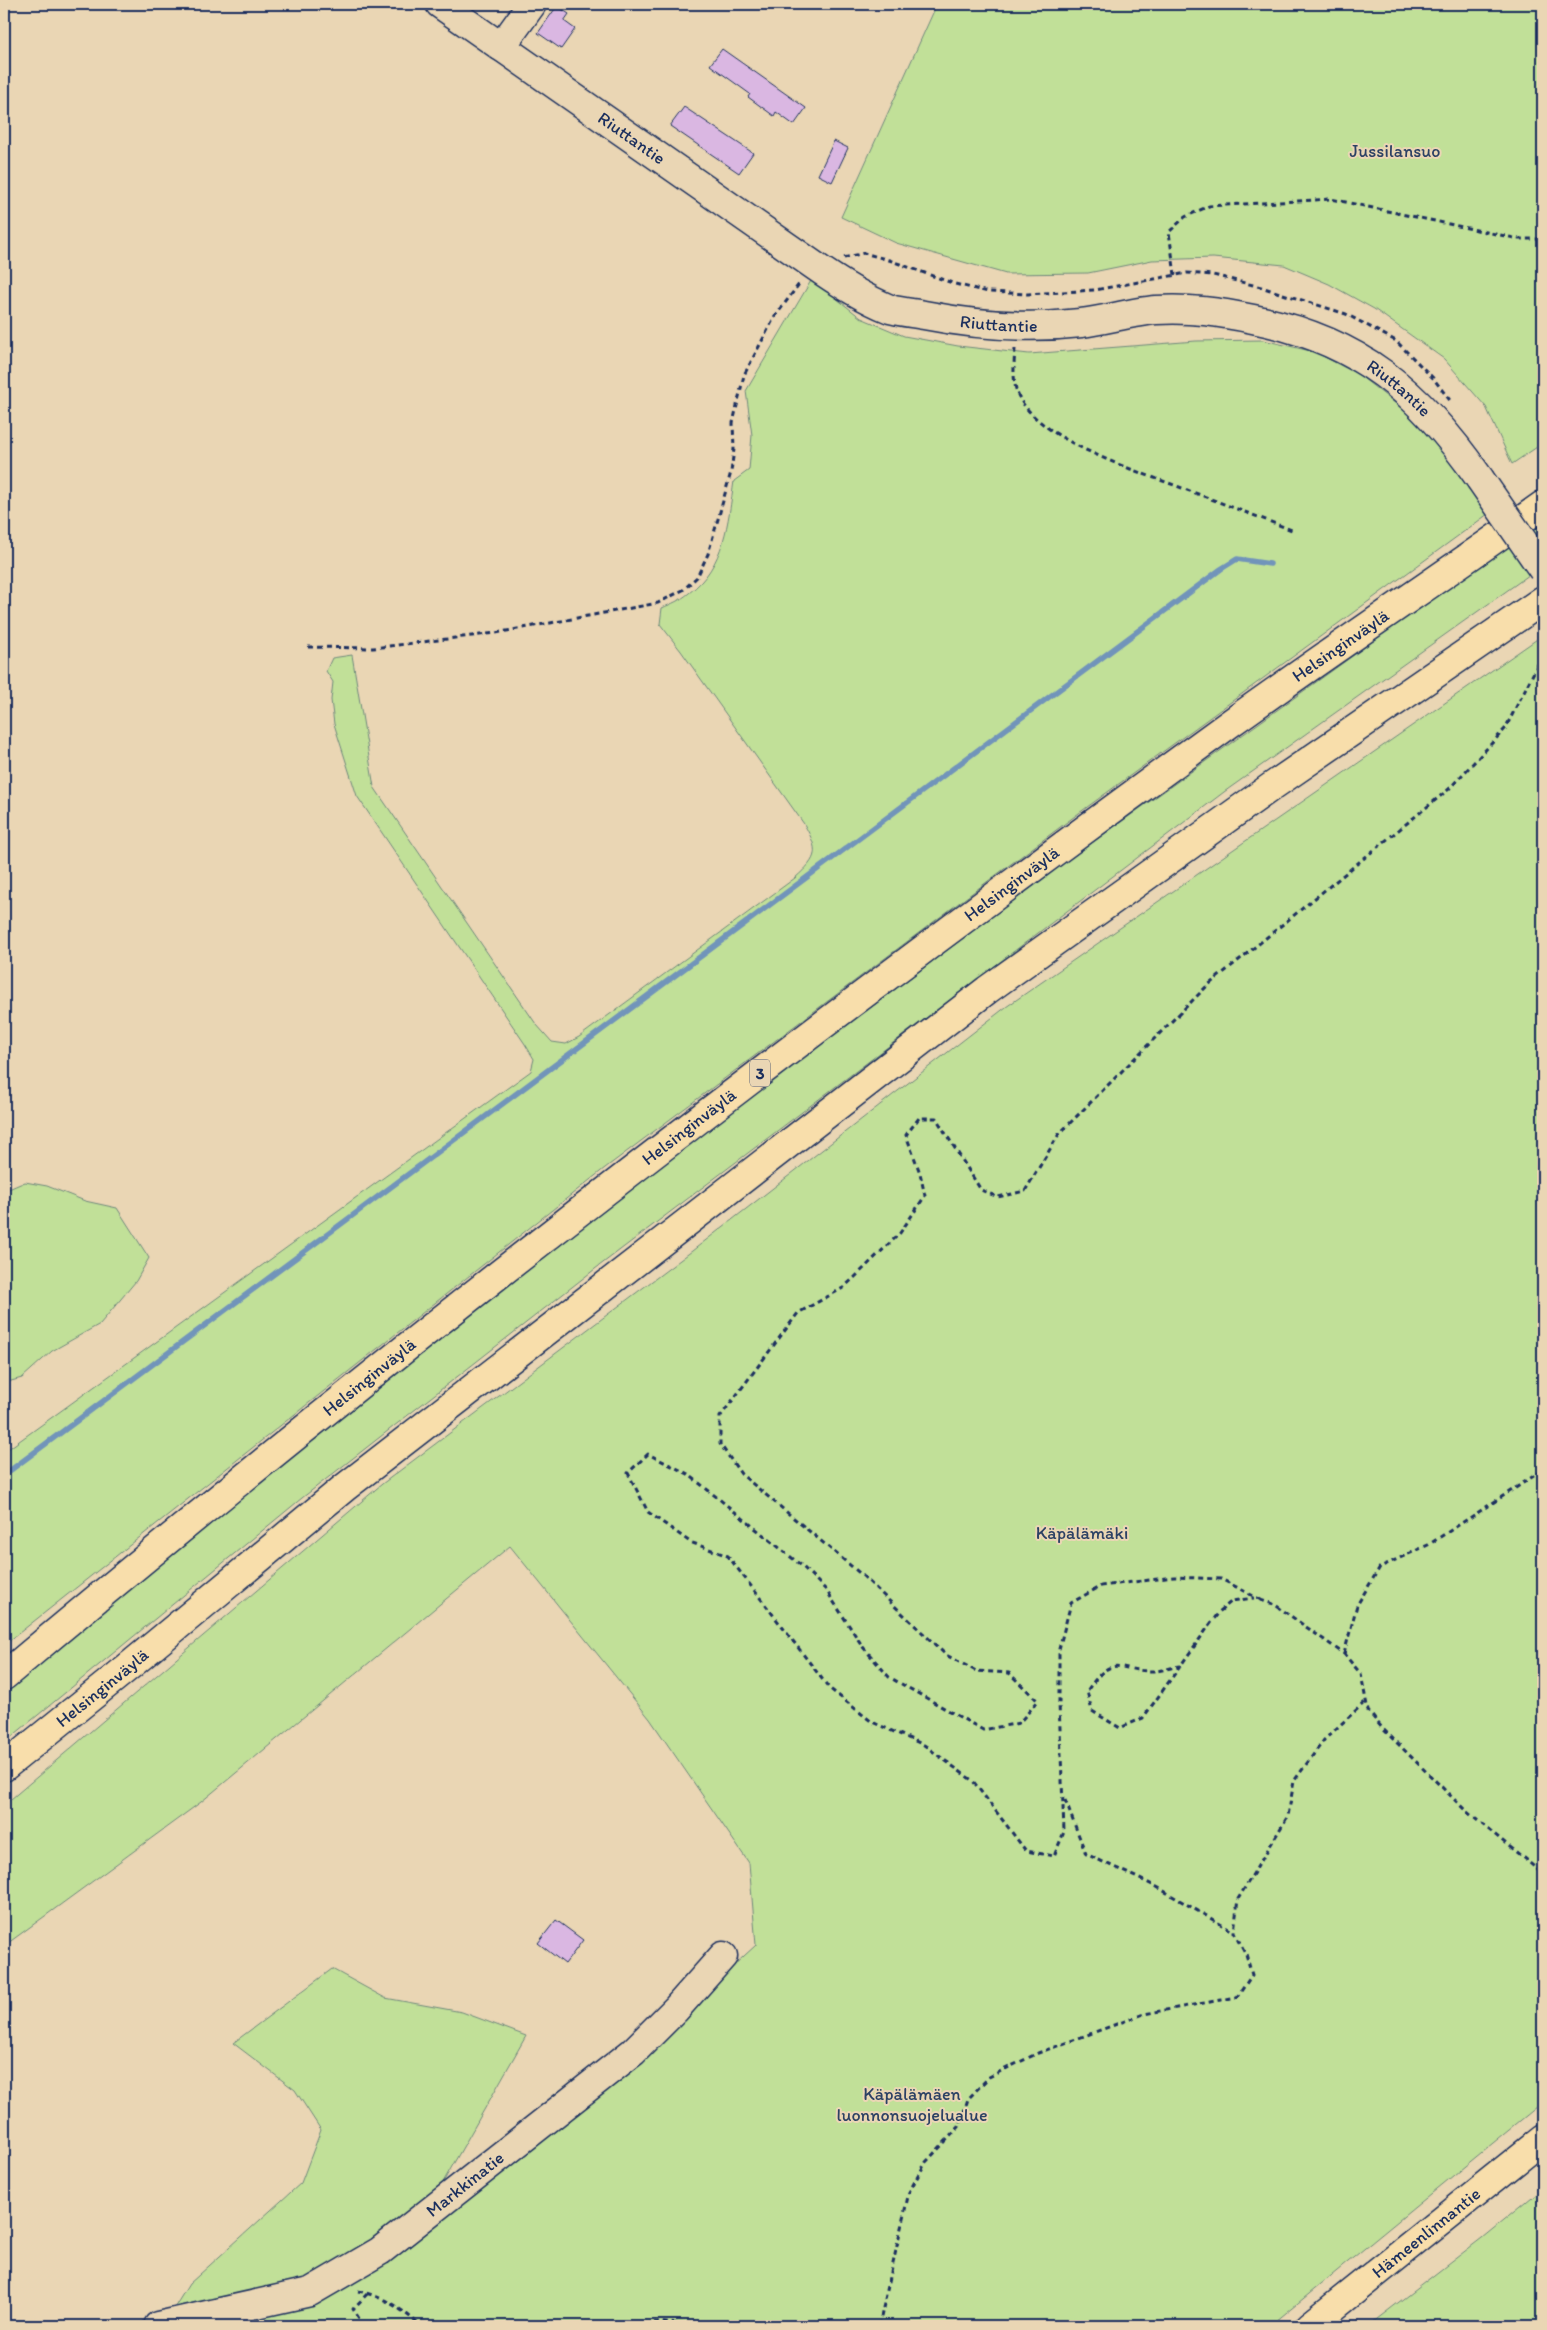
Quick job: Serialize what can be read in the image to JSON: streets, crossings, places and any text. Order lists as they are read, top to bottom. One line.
{"streets":{"main road":["Helsinginväylä","3","Hämeenlinnantie"],"street":["Riuttantie","Markkinatie"]},"parks":["Jussilansuo","Käpälämäki","Käpälämäen luonnonsuojelualue"]}
